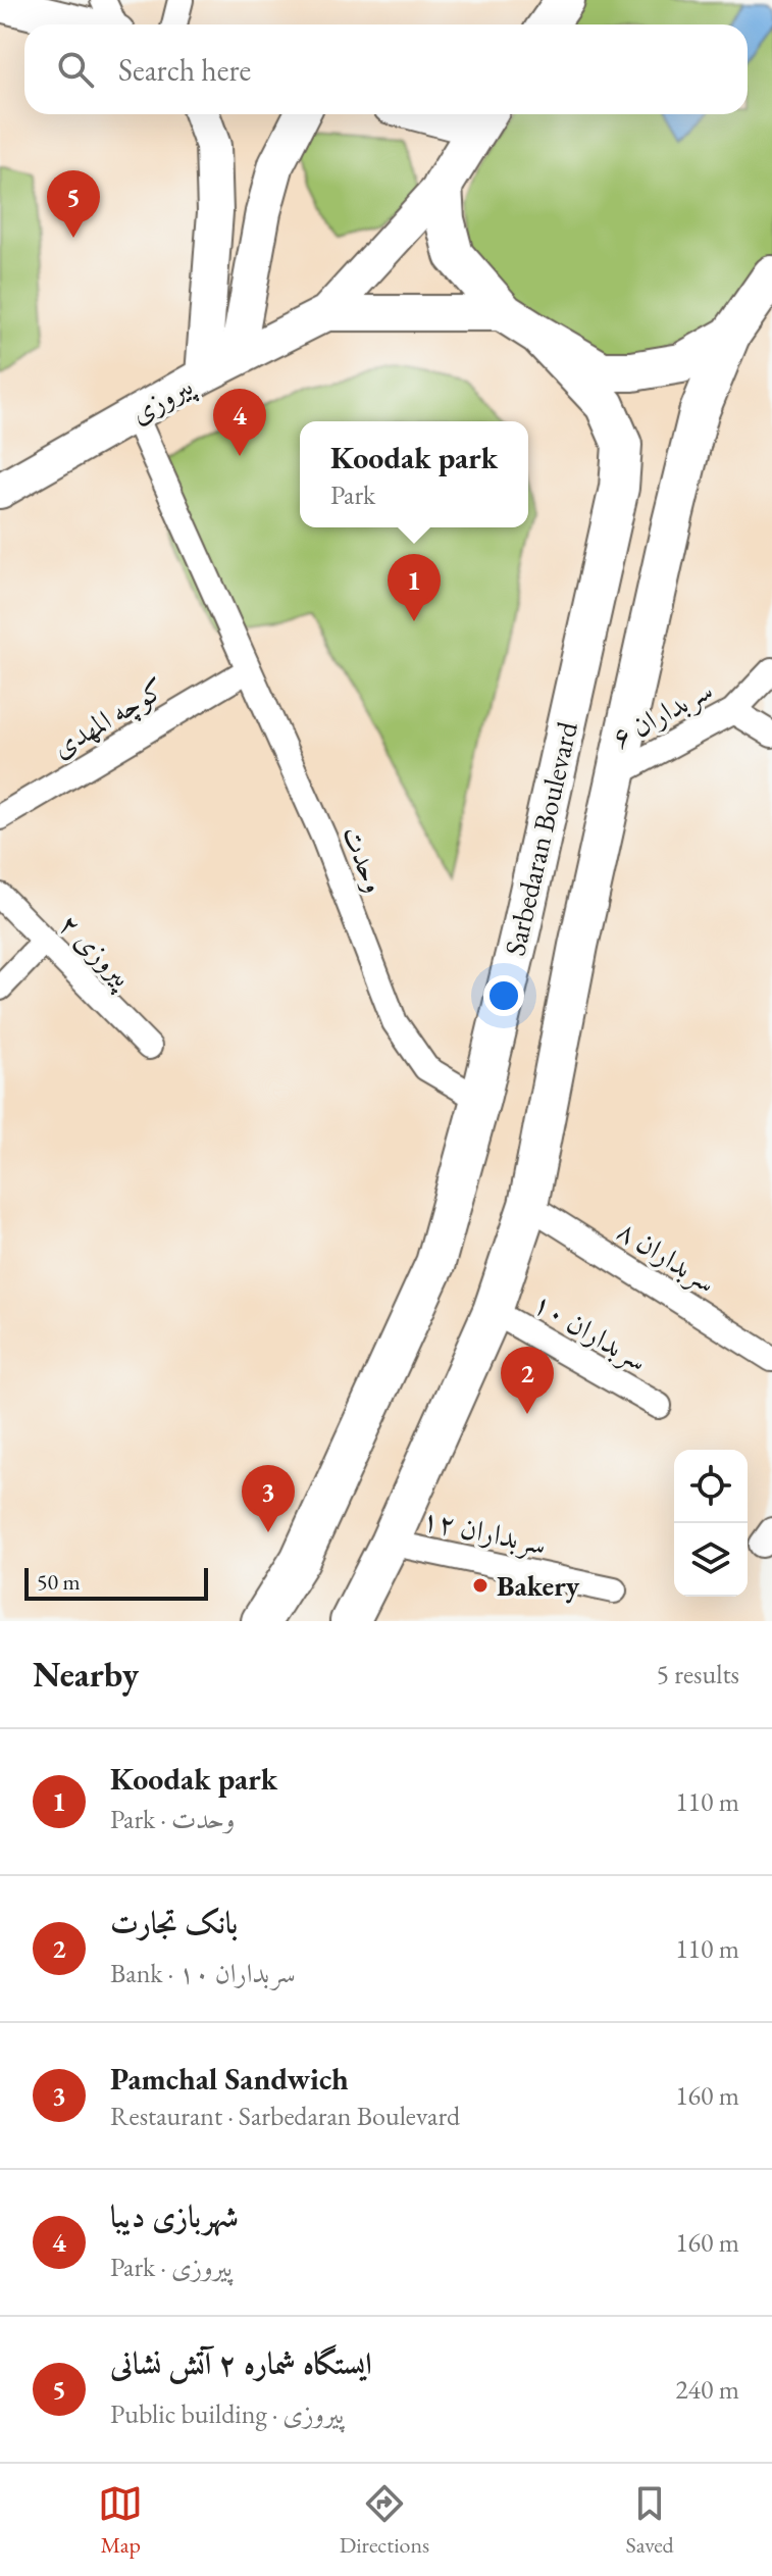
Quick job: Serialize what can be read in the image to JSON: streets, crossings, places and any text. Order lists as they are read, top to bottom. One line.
{"streets":{"main road":["Sarbedaran Boulevard"],"street":["پیروزی","سربداران ۶","کوچه المهدی","وحدت","پیروزی ۲","سربداران ۸","سربداران ۱۰","سربداران ۱۲"]},"crossings":[["پیروزی","وحدت"],["سربداران ۶","Sarbedaran Boulevard"],["کوچه المهدی","وحدت"],["Sarbedaran Boulevard","وحدت"],["Sarbedaran Boulevard","سربداران ۸"],["Sarbedaran Boulevard","سربداران ۱۰"],["Sarbedaran Boulevard","سربداران ۱۲"]],"places":["Bakery"],"scale_bar":"50 m","page":{"search":"Search here","pins":["5","4","1","2","3"],"popup":["Koodak park","Park"],"scale":"50 m","heading":["Nearby","5 results"],"list":[{"mark":"1","name":"Koodak park","note":"Park · وحدت","value":"110 m"},{"mark":"2","name":"بانک تجارت","note":"Bank · سربداران ۱۰","value":"110 m"},{"mark":"3","name":"Pamchal Sandwich","note":"Restaurant · Sarbedaran Boulevard","value":"160 m"},{"mark":"4","name":"شهربازی دیبا","note":"Park · پیروزی","value":"160 m"},{"mark":"5","name":"ایستگاه شماره ۲ آتش نشانی","note":"Public building · پیروزی","value":"240 m"}],"nav":["Map","Directions","Saved"]}}
